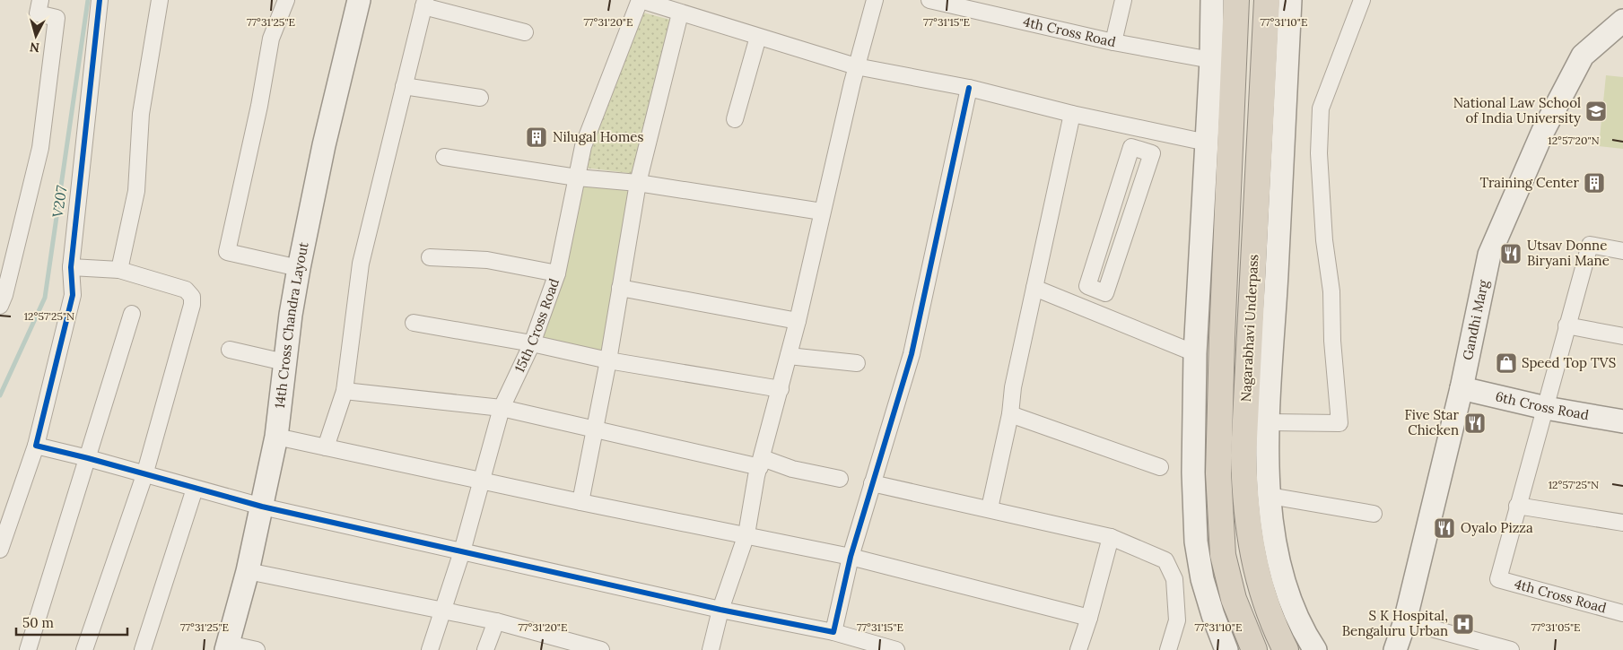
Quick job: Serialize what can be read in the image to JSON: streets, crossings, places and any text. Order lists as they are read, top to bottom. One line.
{"streets":{"highway":["Nagarabhavi Underpass"],"street":["4th Cross Road","Gandhi Marg","14th Cross Chandra Layout","15th Cross Road","6th Cross Road"]},"crossings":[["Gandhi Marg","6th Cross Road"]],"water":["V207"],"places":{"school or university":["National Law School of India University"],"building":["Nilugal Homes","Training Center"],"restaurant":["Utsav Donne Biryani Mane","Five Star Chicken","Oyalo Pizza"],"shop":["Speed Top TVS"],"hospital":["S K Hospital, Bengaluru Urban"]},"scale_bar":"50 m","north":"bottom","coordinates":["77°31'25\"E","77°31'20\"E","77°31'15\"E","77°31'10\"E","12°57'20\"N","12°57'25\"N","77°31'05\"E"]}
